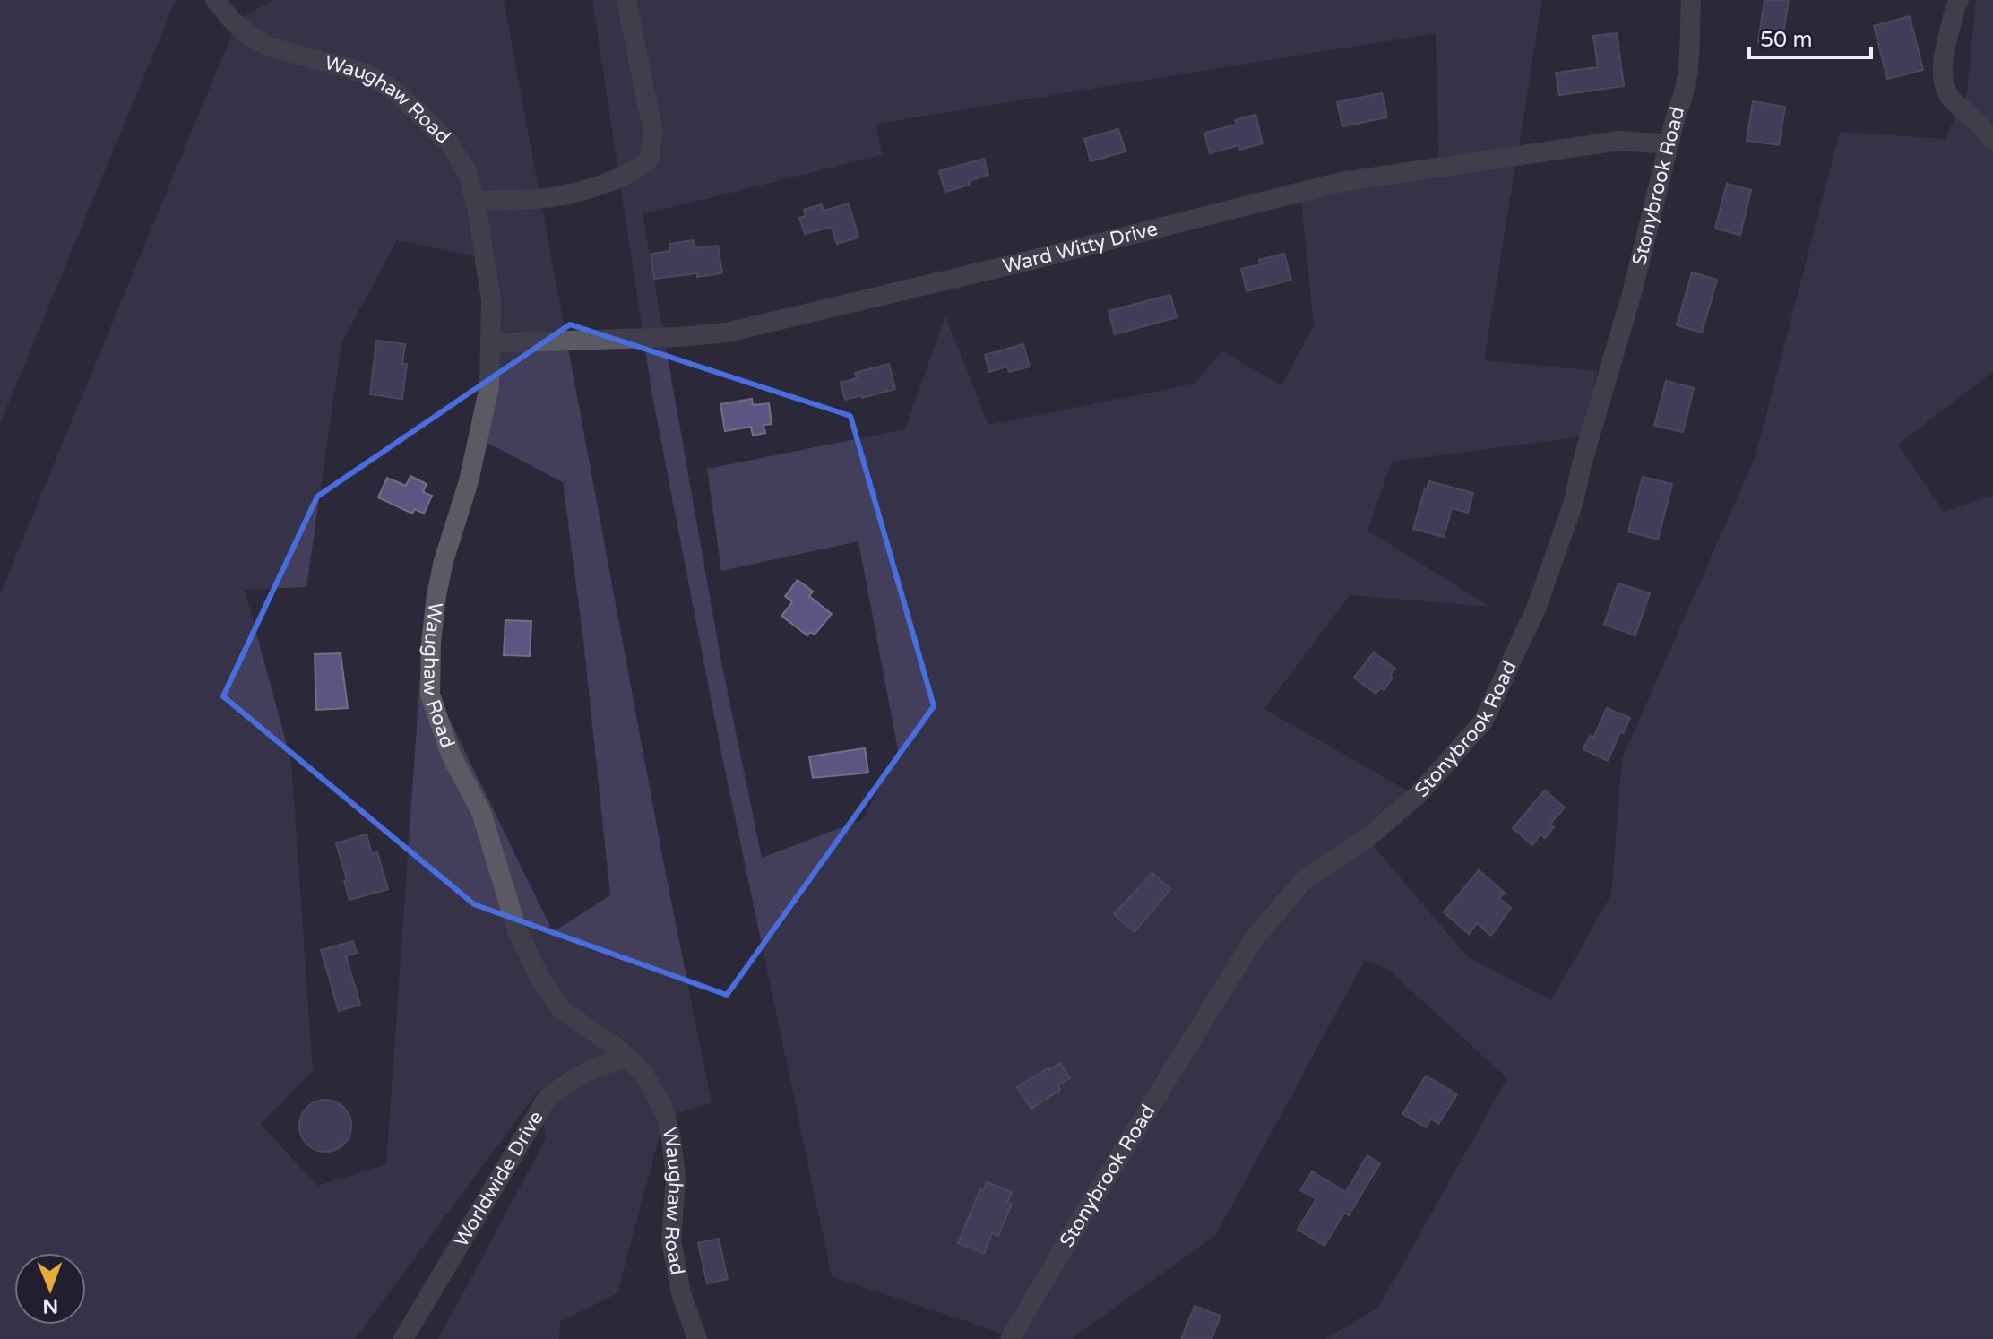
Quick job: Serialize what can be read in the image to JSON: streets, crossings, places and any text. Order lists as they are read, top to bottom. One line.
{"streets":{"street":["Waughaw Road","Stonybrook Road","Ward Witty Drive","Worldwide Drive"]},"crossings":[["Waughaw Road","Ward Witty Drive"],["Waughaw Road","Worldwide Drive"],["Stonybrook Road","Ward Witty Drive"]],"scale_bar":"50 m","north":"bottom"}
